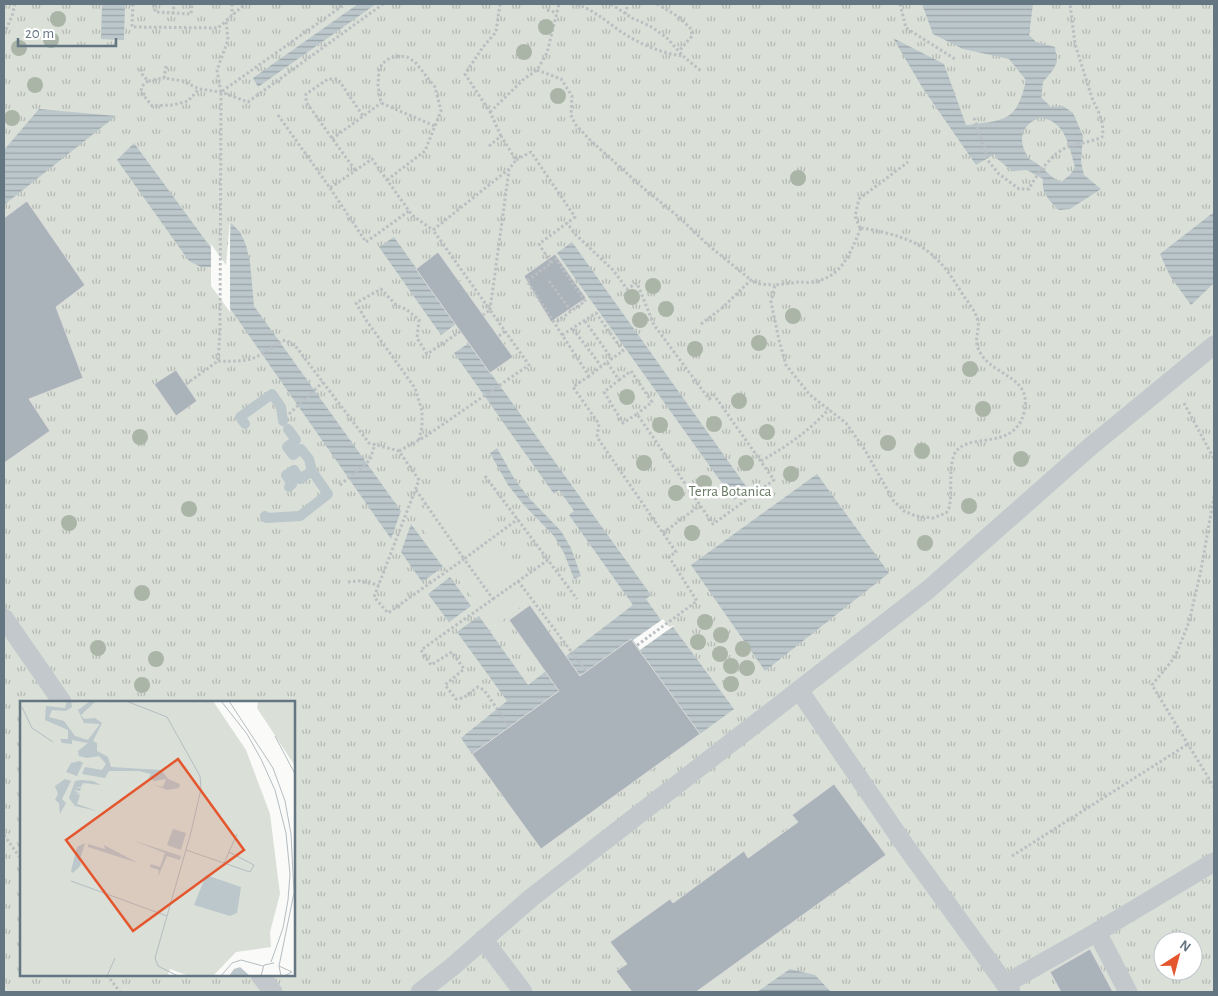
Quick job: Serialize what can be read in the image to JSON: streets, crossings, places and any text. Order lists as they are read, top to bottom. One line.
{"parks":["Terra Botanica"],"scale_bar":"20 m","north":"top right"}
